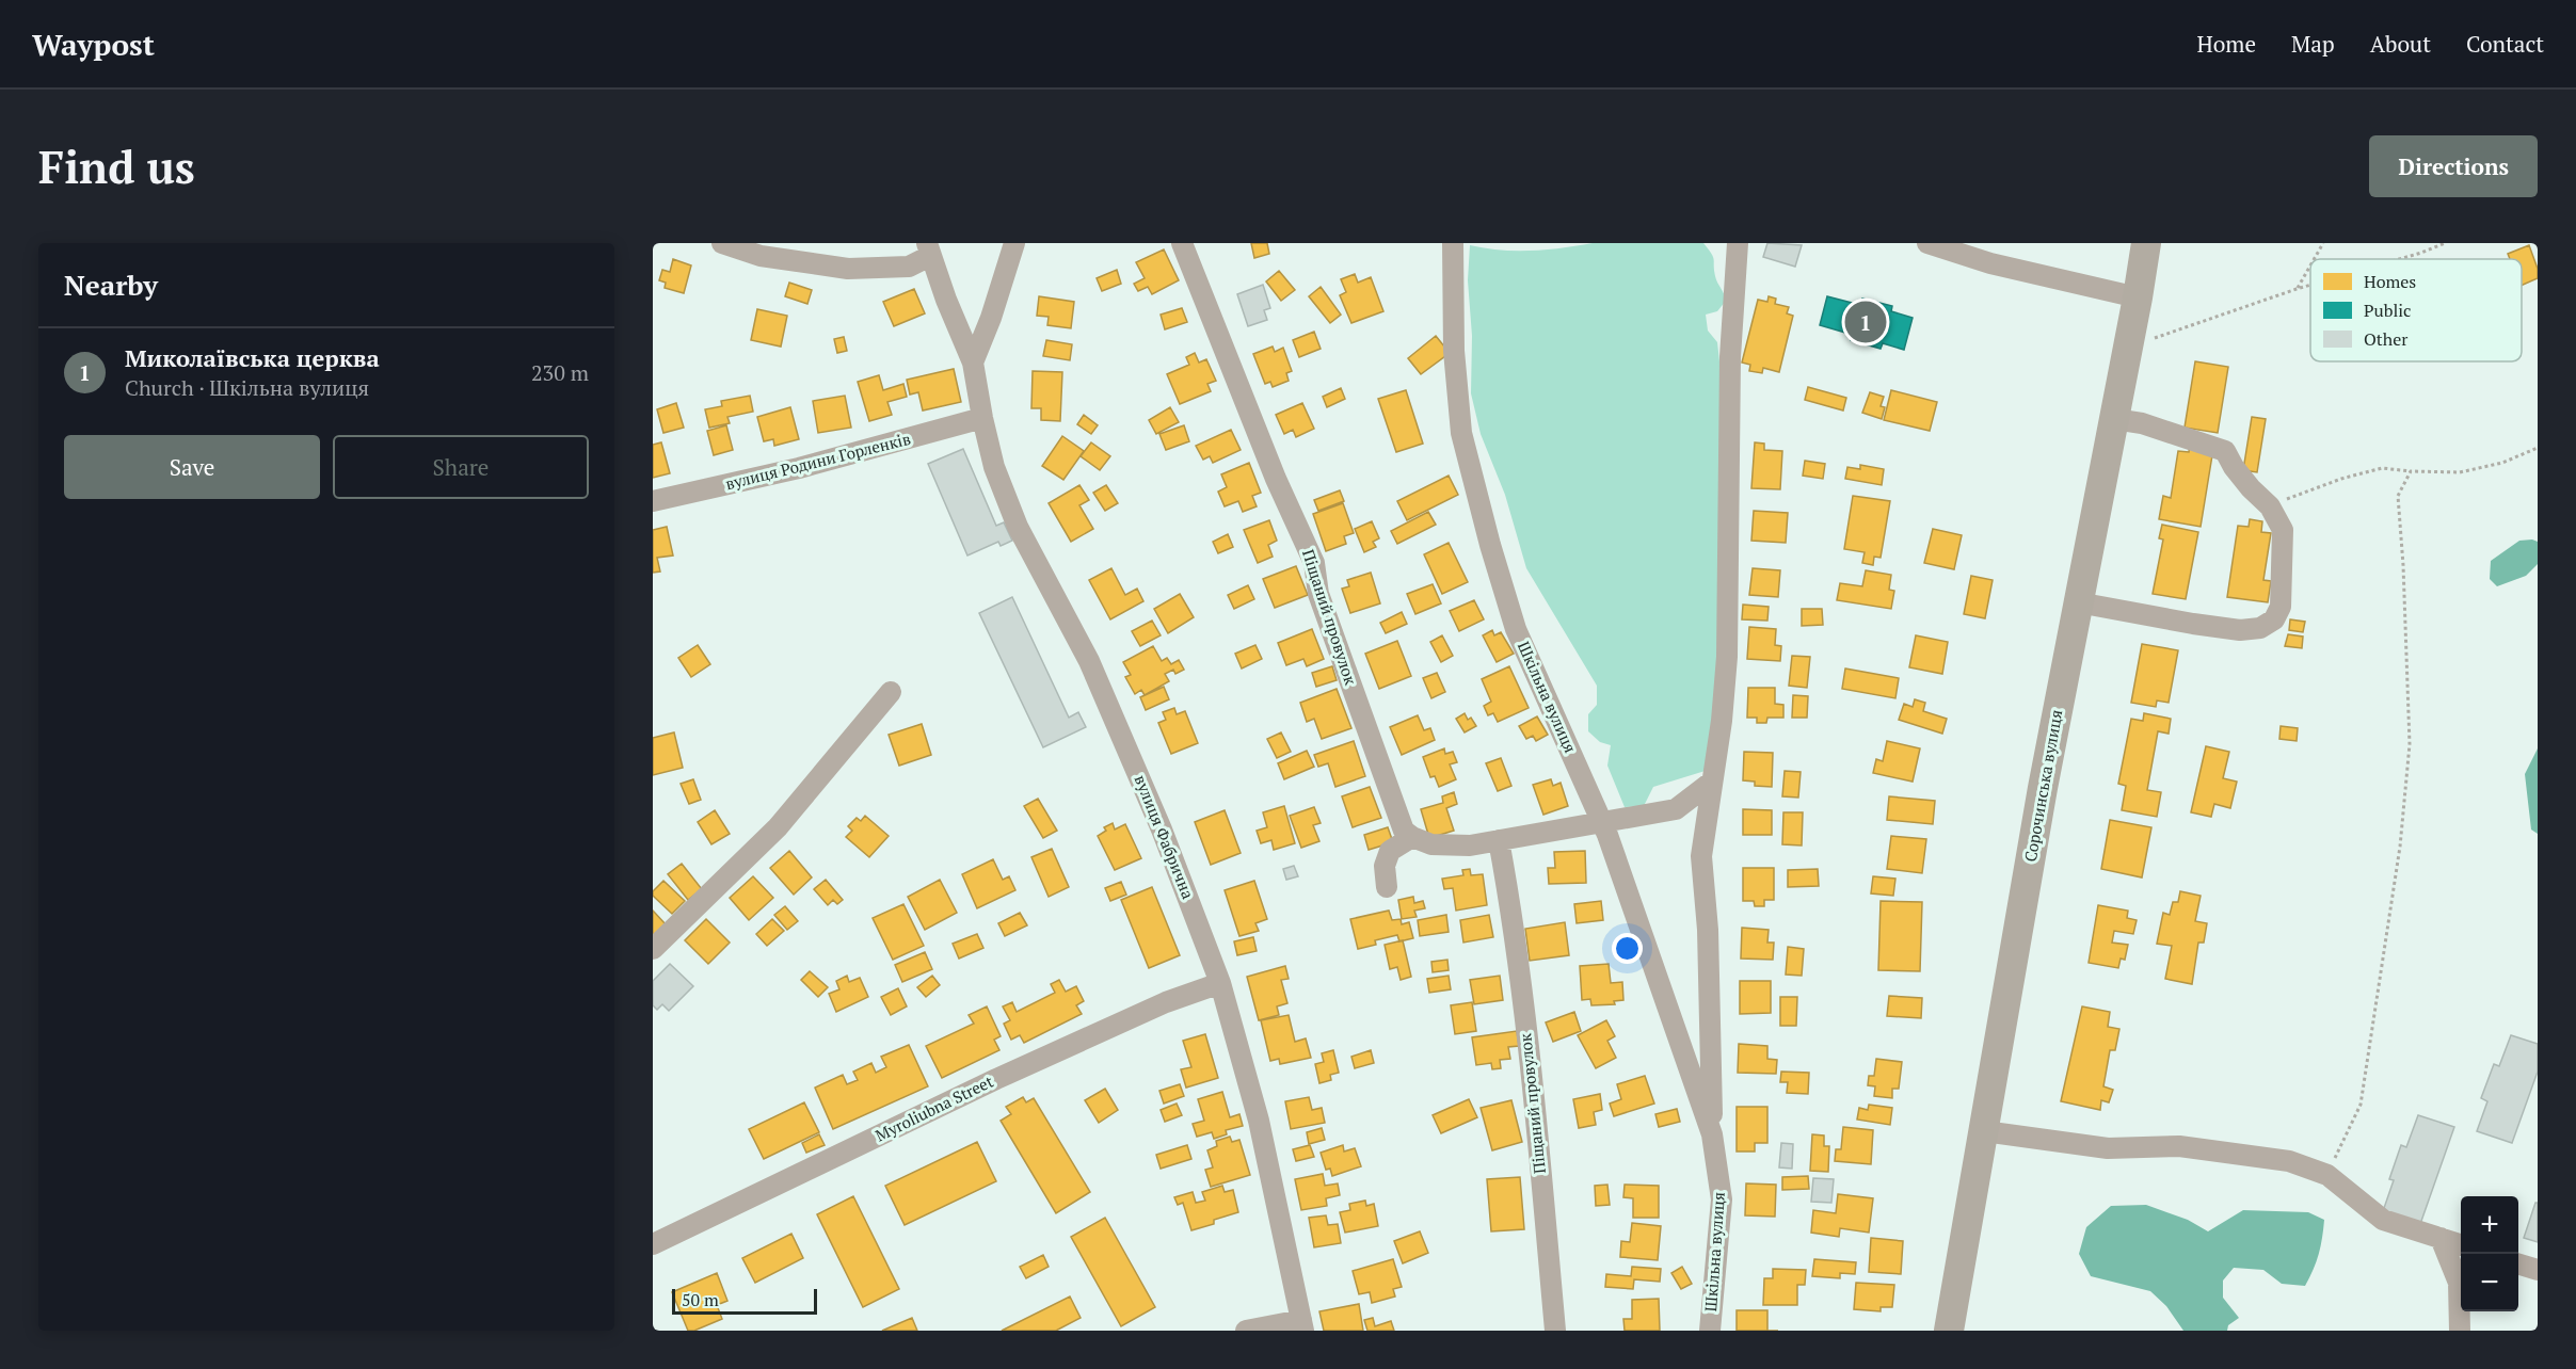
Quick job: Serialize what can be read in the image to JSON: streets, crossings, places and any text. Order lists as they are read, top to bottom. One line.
{"streets":{"main road":["Сорочинська вулиця"],"street":["вулиця Родини Горленків","Піщаний провулок","Шкільна вулиця","вулиця Фабрична","Myroliubna Street"]},"crossings":[["вулиця Родини Горленків","вулиця Фабрична"],["вулиця Фабрична","Myroliubna Street"]],"legend":["Homes","Public","Other"],"scale_bar":"50 m","page":{"header":"Waypost","nav":["Home","Map","About","Contact"],"buttons":["Directions",["Save","Share"]],"title":"Find us","heading":"Nearby","pins":"1","list":[{"mark":"1","name":"Миколаївська церква","note":"Church · Шкільна вулиця","value":"230 m"}],"map_buttons":["+","−"],"scale":"50 m"}}
